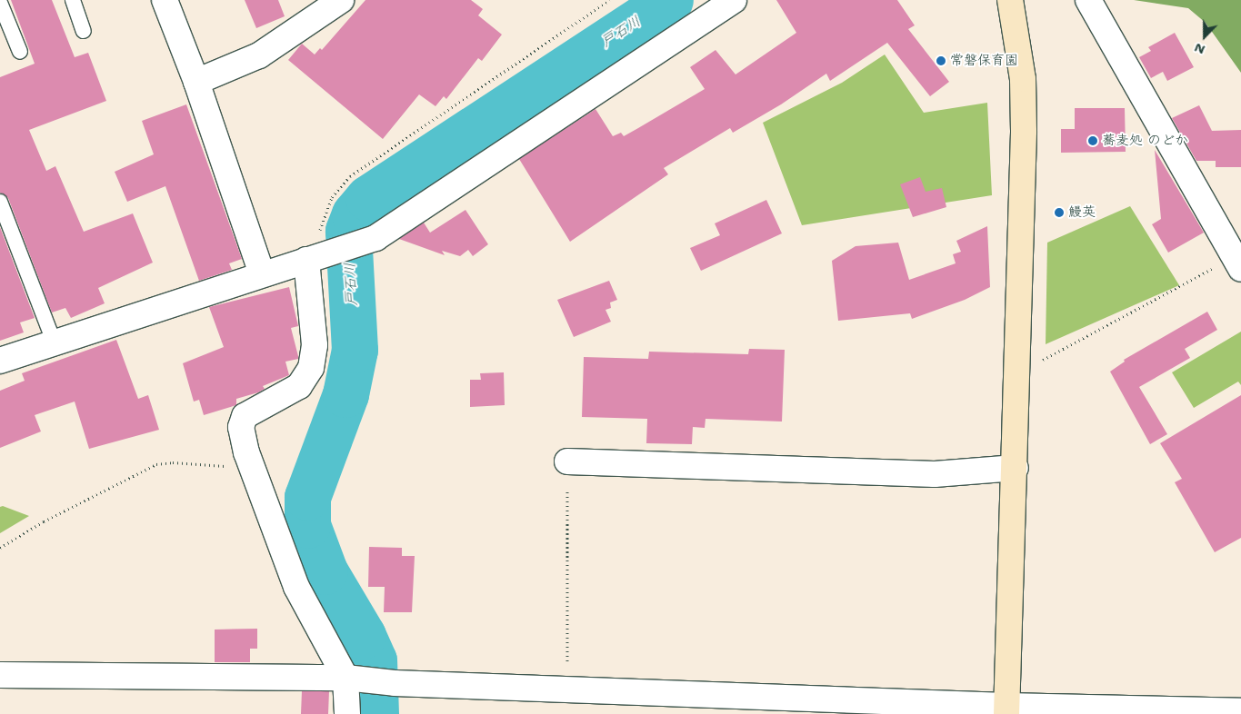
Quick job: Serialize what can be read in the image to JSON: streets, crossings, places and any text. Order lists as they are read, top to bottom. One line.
{"water":["戸石川"],"places":["常磐保育園","蕎麦処 のどか","鰻英"],"north":"bottom"}
